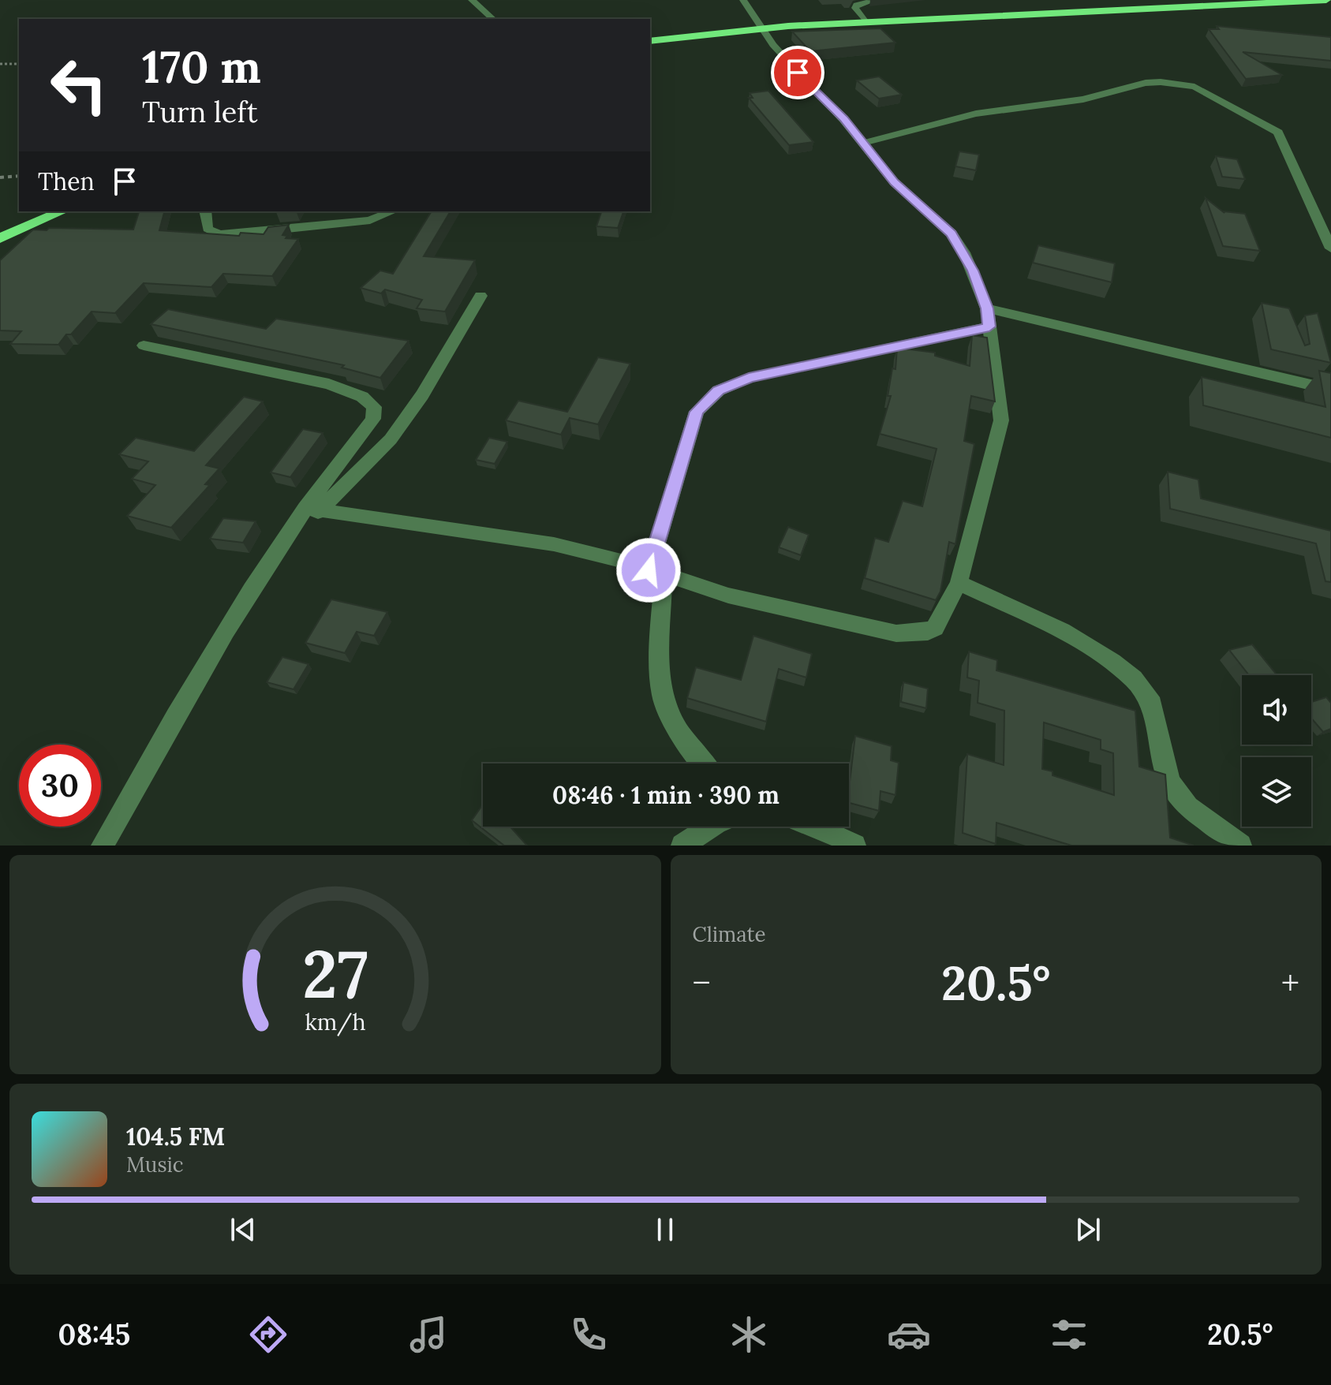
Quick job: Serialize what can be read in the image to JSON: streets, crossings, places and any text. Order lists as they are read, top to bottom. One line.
{"page":{"turn":["170 m","Turn left"],"then":"Then","limit":"30","trip":"08:46 · 1 min · 390 m","tile":"Climate","heat":["−","20.5°","+"],"song":["104.5 FM","Music"],"tabs":["08:45","20.5°"],"gauge":["27","km/h"]}}
